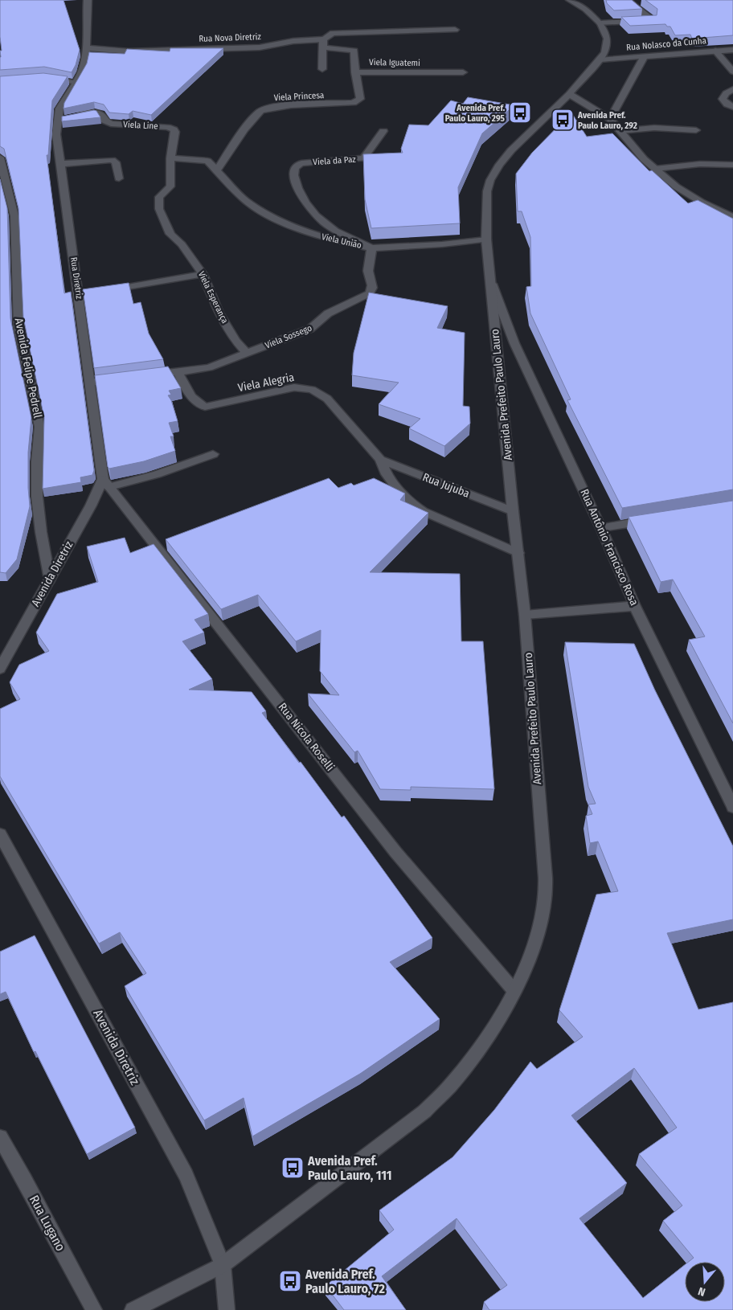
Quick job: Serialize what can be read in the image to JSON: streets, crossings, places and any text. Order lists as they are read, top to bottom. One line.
{"streets":{"street":["Rua Nova Diretriz","Rua Nolasco da Cunha","Viela Iguatemi","Viela Princesa","Viela Line","Viela da Paz","Viela União","Rua Diretriz","Viela Esperança","Viela Sossego","Avenida Felipe Pedrell","Viela Alegria","Avenida Prefeito Paulo Lauro","Rua Jujuba","Rua Antônio Francisco Rosa","Avenida Diretriz","Rua Nicola Roselli","Rua Lugano"]},"crossings":[["Rua Nolasco da Cunha","Avenida Prefeito Paulo Lauro"],["Viela Iguatemi","Viela Princesa"],["Viela Princesa","Viela União"],["Viela Line","Rua Diretriz"],["Viela Line","Viela Esperança"],["Viela da Paz","Viela União"],["Viela da Paz","Viela Sossego"],["Viela União","Viela Sossego"],["Viela União","Avenida Prefeito Paulo Lauro"],["Rua Diretriz","Avenida Diretriz"],["Rua Diretriz","Rua Nicola Roselli"],["Viela Esperança","Viela Sossego"],["Viela Sossego","Viela Alegria"],["Avenida Felipe Pedrell","Avenida Diretriz"],["Viela Alegria","Avenida Prefeito Paulo Lauro"],["Viela Alegria","Rua Jujuba"],["Avenida Prefeito Paulo Lauro","Rua Jujuba"],["Avenida Prefeito Paulo Lauro","Rua Antônio Francisco Rosa"],["Avenida Prefeito Paulo Lauro","Avenida Diretriz"],["Avenida Prefeito Paulo Lauro","Rua Nicola Roselli"],["Avenida Diretriz","Rua Nicola Roselli"]],"places":{"bus stop":["Avenida Pref. Paulo Lauro, 295","Avenida Pref. Paulo Lauro, 292","Avenida Pref. Paulo Lauro, 111","Avenida Pref. Paulo Lauro, 72"]},"north":"bottom"}
